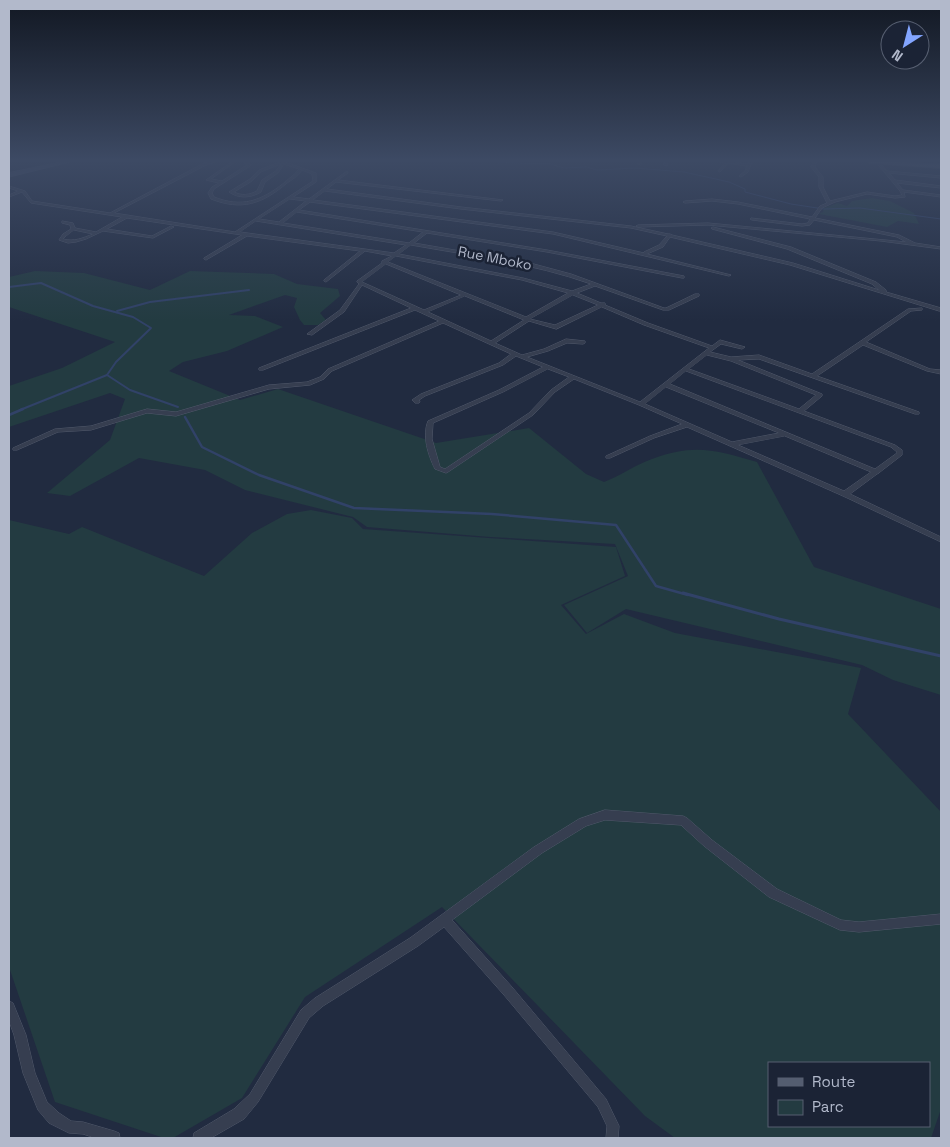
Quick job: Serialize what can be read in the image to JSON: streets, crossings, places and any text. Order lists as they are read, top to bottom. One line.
{"streets":{"street":["Rue Mboko"]},"legend":["Route","Parc"],"north":"bottom left"}
